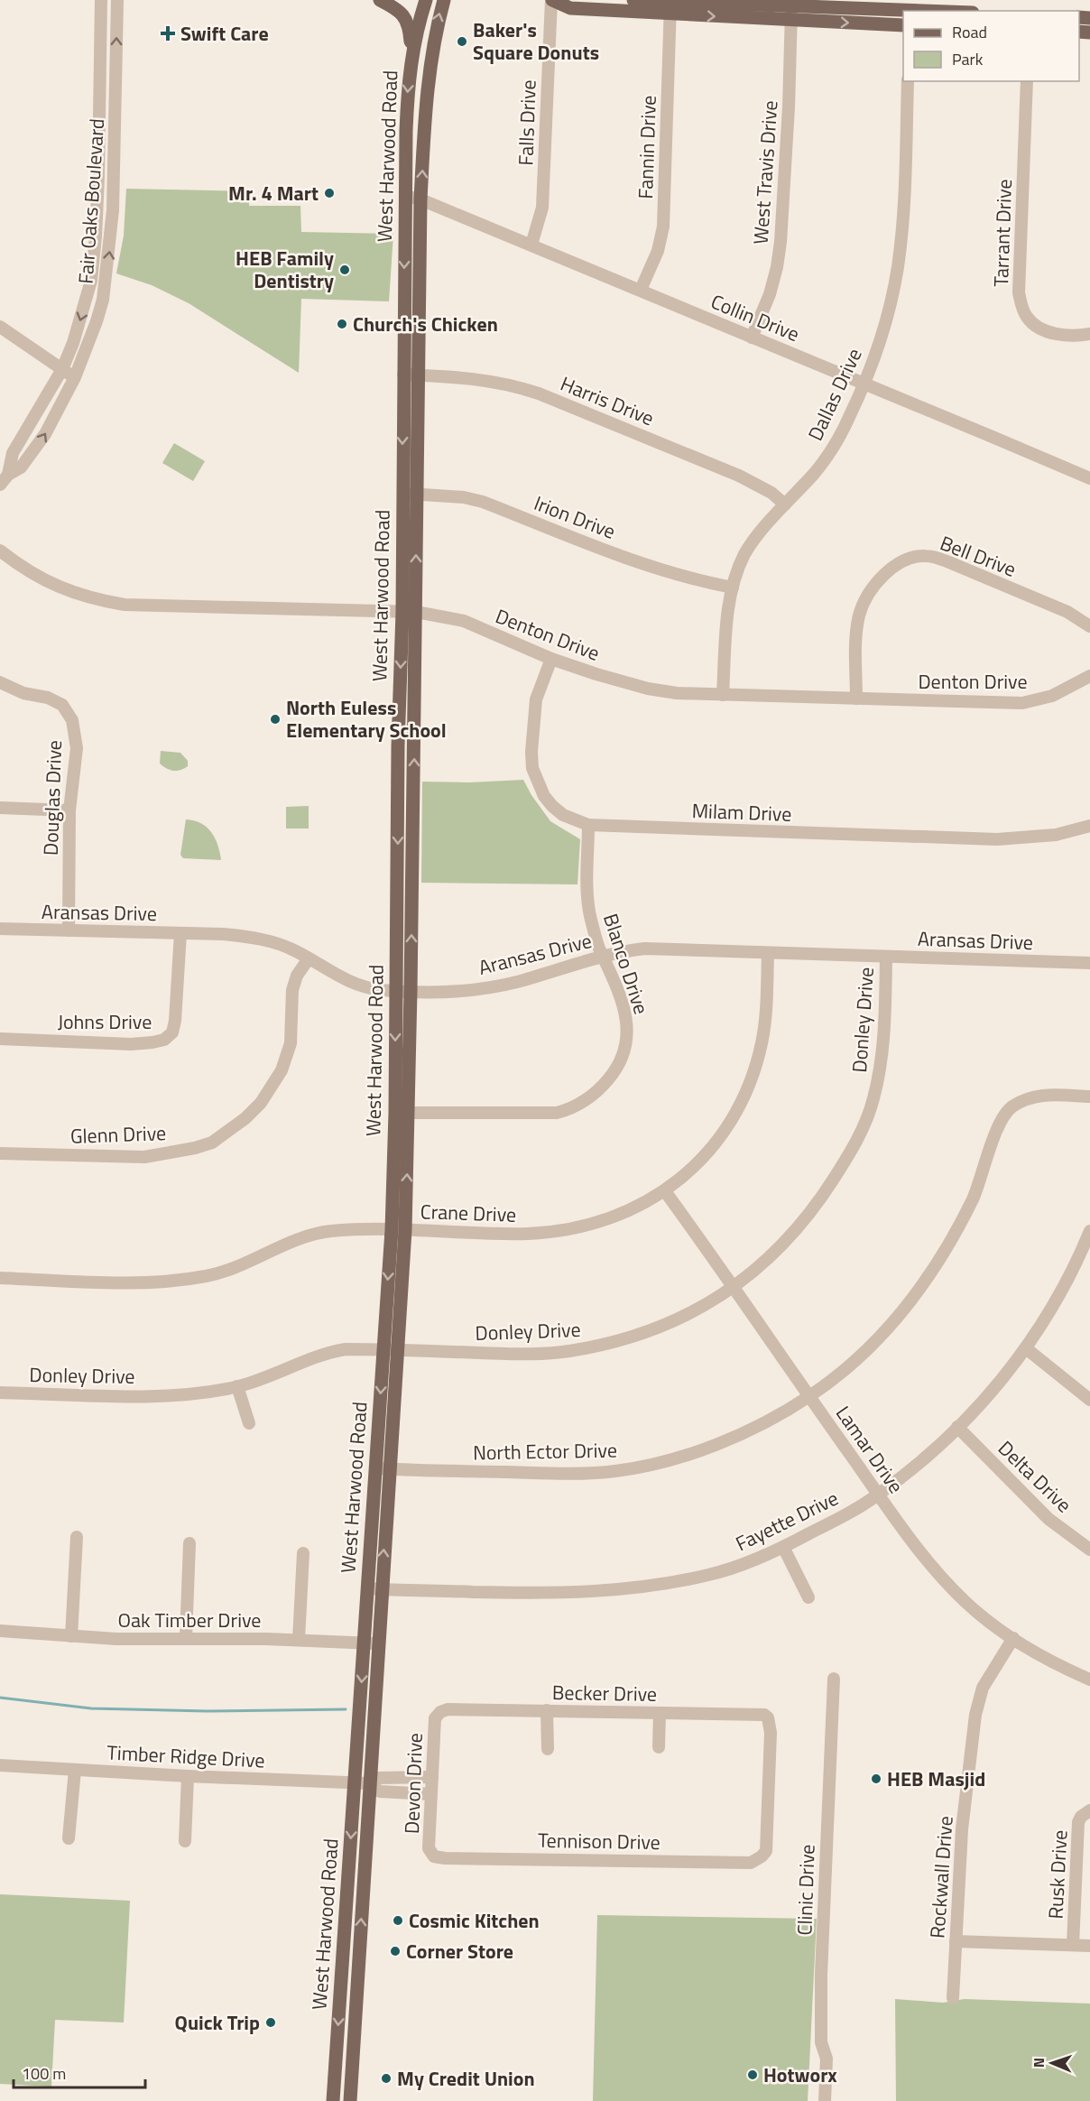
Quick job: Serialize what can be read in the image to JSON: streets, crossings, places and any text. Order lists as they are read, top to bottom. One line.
{"streets":{"main road":["West Harwood Road"],"street":["Falls Drive","Fannin Drive","West Travis Drive","Fair Oaks Boulevard","Tarrant Drive","Collin Drive","Dallas Drive","Harris Drive","Irion Drive","Bell Drive","Denton Drive","Douglas Drive","Milam Drive","Aransas Drive","Blanco Drive","Donley Drive","Johns Drive","Glenn Drive","Crane Drive","Lamar Drive","North Ector Drive","Delta Drive","Fayette Drive","Oak Timber Drive","Becker Drive","Timber Ridge Drive","Devon Drive","Tennison Drive","Rusk Drive","Rockwall Drive","Clinic Drive"]},"crossings":[["Falls Drive","Collin Drive"],["Fannin Drive","Collin Drive"],["West Harwood Road","Collin Drive"],["West Harwood Road","Harris Drive"],["West Harwood Road","Irion Drive"],["West Harwood Road","Denton Drive"],["West Harwood Road","Aransas Drive"],["West Harwood Road","Blanco Drive"],["West Harwood Road","Donley Drive"],["West Harwood Road","Crane Drive"],["West Harwood Road","North Ector Drive"],["West Harwood Road","Fayette Drive"],["West Harwood Road","Oak Timber Drive"],["West Harwood Road","Timber Ridge Drive"],["West Travis Drive","Collin Drive"],["Collin Drive","Dallas Drive"],["Dallas Drive","Harris Drive"],["Dallas Drive","Irion Drive"],["Dallas Drive","Denton Drive"],["Bell Drive","Denton Drive"],["Denton Drive","Milam Drive"],["Douglas Drive","Aransas Drive"],["Milam Drive","Blanco Drive"],["Aransas Drive","Blanco Drive"],["Aransas Drive","Donley Drive"],["Aransas Drive","Johns Drive"],["Aransas Drive","Glenn Drive"],["Aransas Drive","Crane Drive"],["Donley Drive","Lamar Drive"],["Crane Drive","Lamar Drive"],["Lamar Drive","North Ector Drive"],["Lamar Drive","Fayette Drive"],["Lamar Drive","Rockwall Drive"],["Delta Drive","Fayette Drive"],["Becker Drive","Devon Drive"],["Becker Drive","Tennison Drive"],["Devon Drive","Tennison Drive"]],"places":{"health":["Swift Care"],"other":["Baker's Square Donuts","Mr. 4 Mart","HEB Family Dentistry","Church's Chicken","North Euless Elementary School","HEB Masjid","Cosmic Kitchen","Corner Store","Quick Trip","Hotworx","My Credit Union"]},"legend":["Road","Park"],"scale_bar":"100 m","north":"left"}
